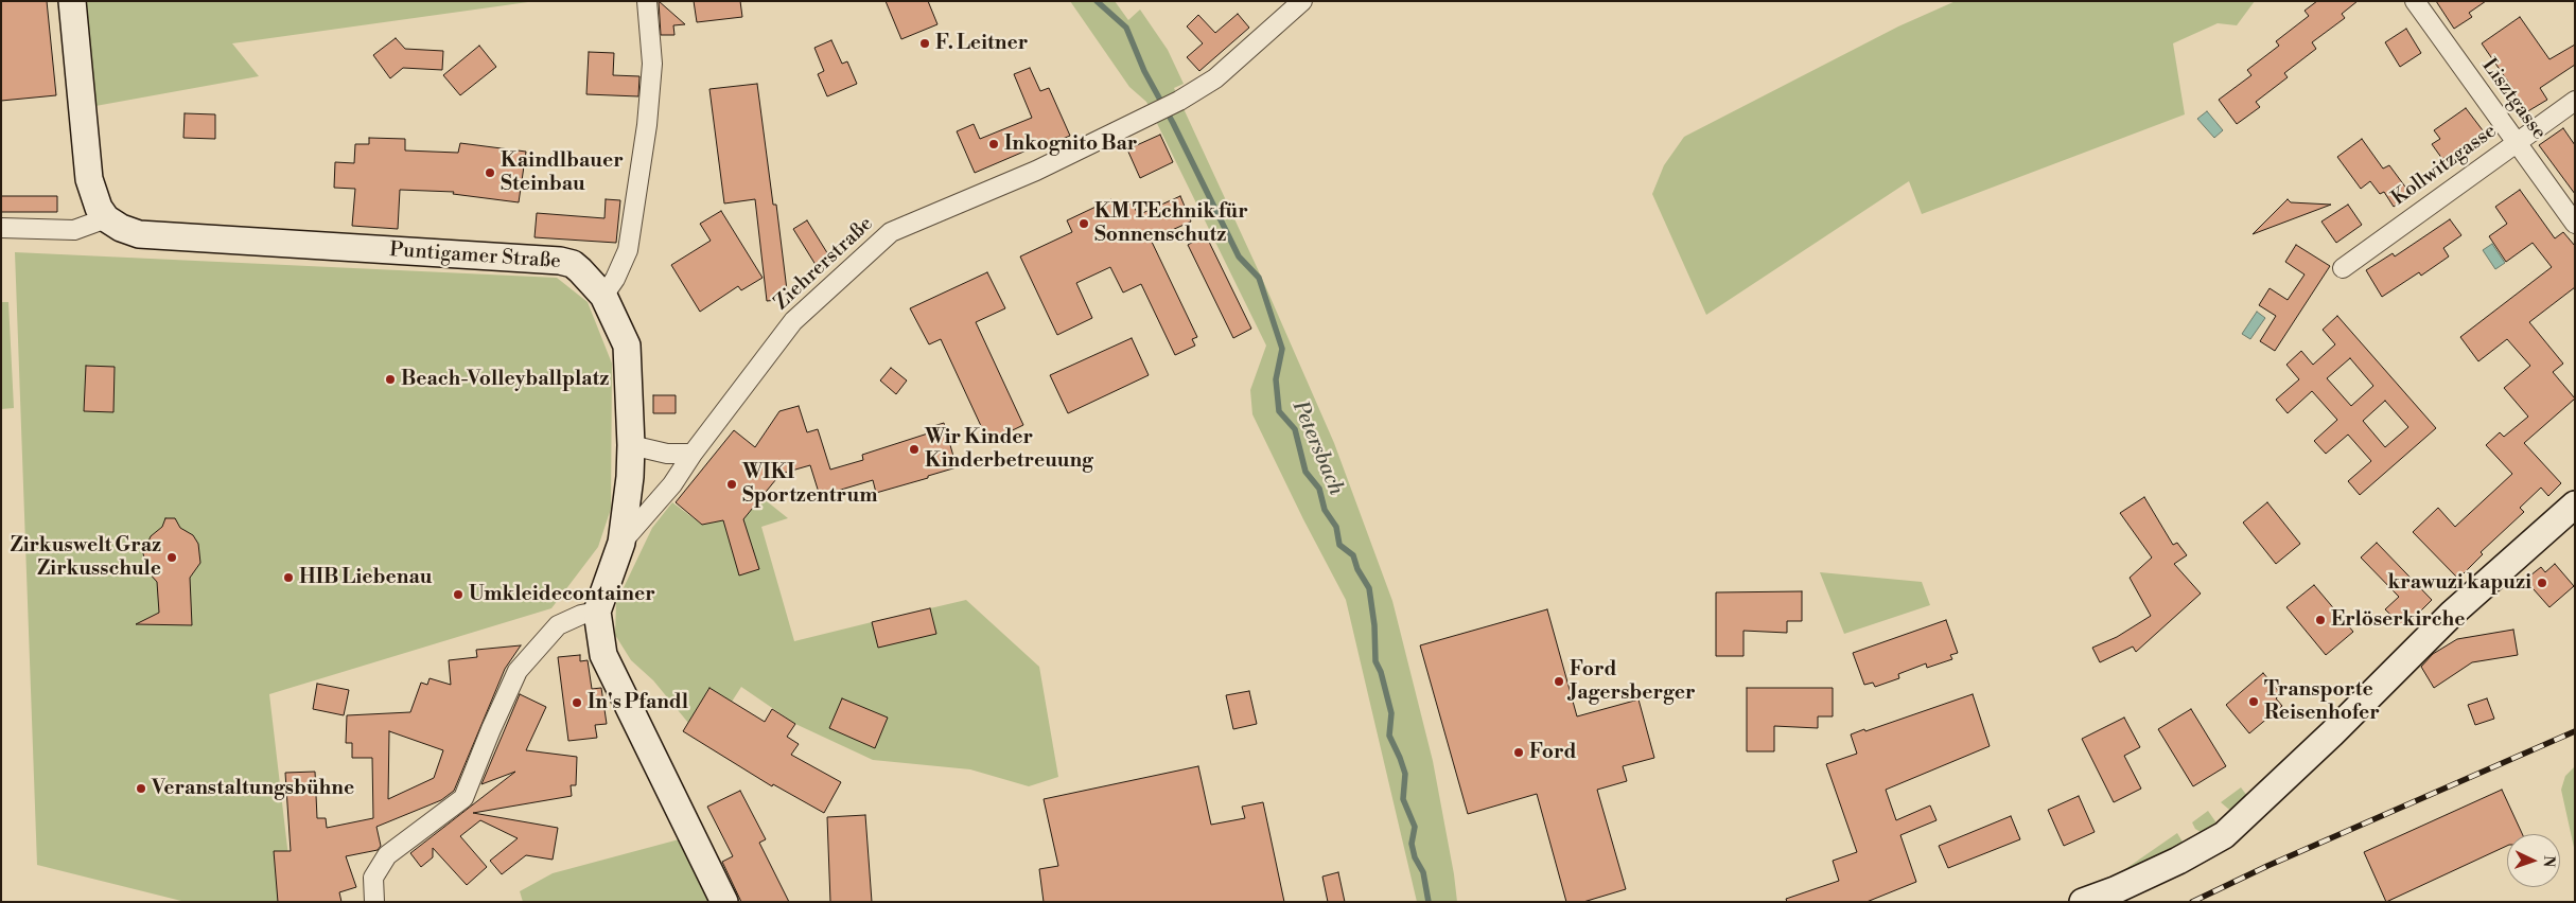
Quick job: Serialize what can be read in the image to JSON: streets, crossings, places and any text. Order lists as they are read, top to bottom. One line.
{"streets":{"main road":["Puntigamer Straße"],"street":["Lisztgasse","Kollwitzgasse","Ziehrerstraße"]},"crossings":[["Lisztgasse","Kollwitzgasse"],["Puntigamer Straße","Ziehrerstraße"]],"water":["Petersbach"],"places":["F. Leitner","Inkognito Bar","Kaindlbauer Steinbau","KM TEchnik für Sonnenschutz","Beach-Volleyballplatz","Wir Kinder Kinderbetreuung","WIKI Sportzentrum","Zirkuswelt Graz Zirkusschule","HIB Liebenau","krawuzi kapuzi","Umkleidecontainer","Erlöserkirche","Ford Jagersberger","Transporte Reisenhofer","In's Pfandl","Ford","Veranstaltungsbühne"],"north":"right"}
